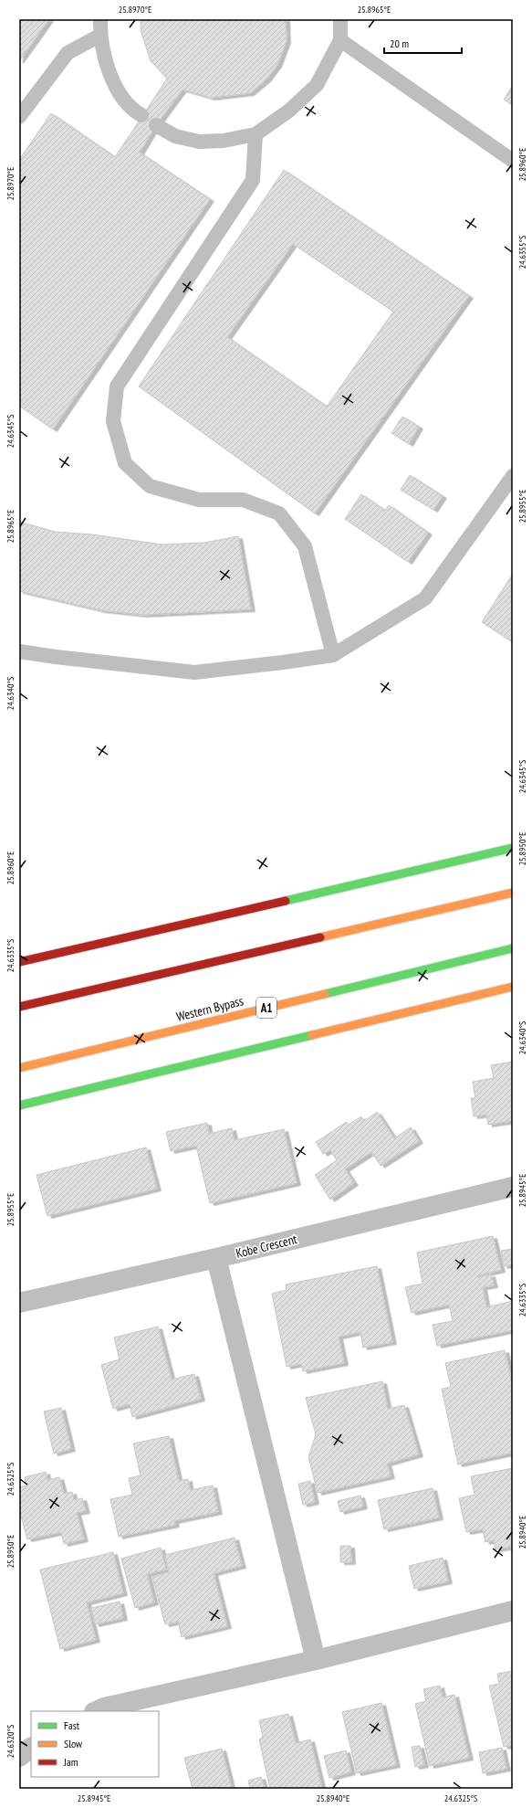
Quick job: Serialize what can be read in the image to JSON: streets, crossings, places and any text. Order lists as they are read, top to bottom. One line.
{"streets":{"main road":["A1","Western Bypass"],"street":["Kobe Crescent"]},"legend":["Fast","Slow","Jam"],"scale_bar":"20 m","coordinates":["25.8970°E","25.8965°E","25.8960°E","24.6355°S","24.6345°S","25.8955°E","24.6340°S","25.8950°E","24.6335°S","25.8945°E","24.6325°S","25.8940°E","24.6320°S"]}
